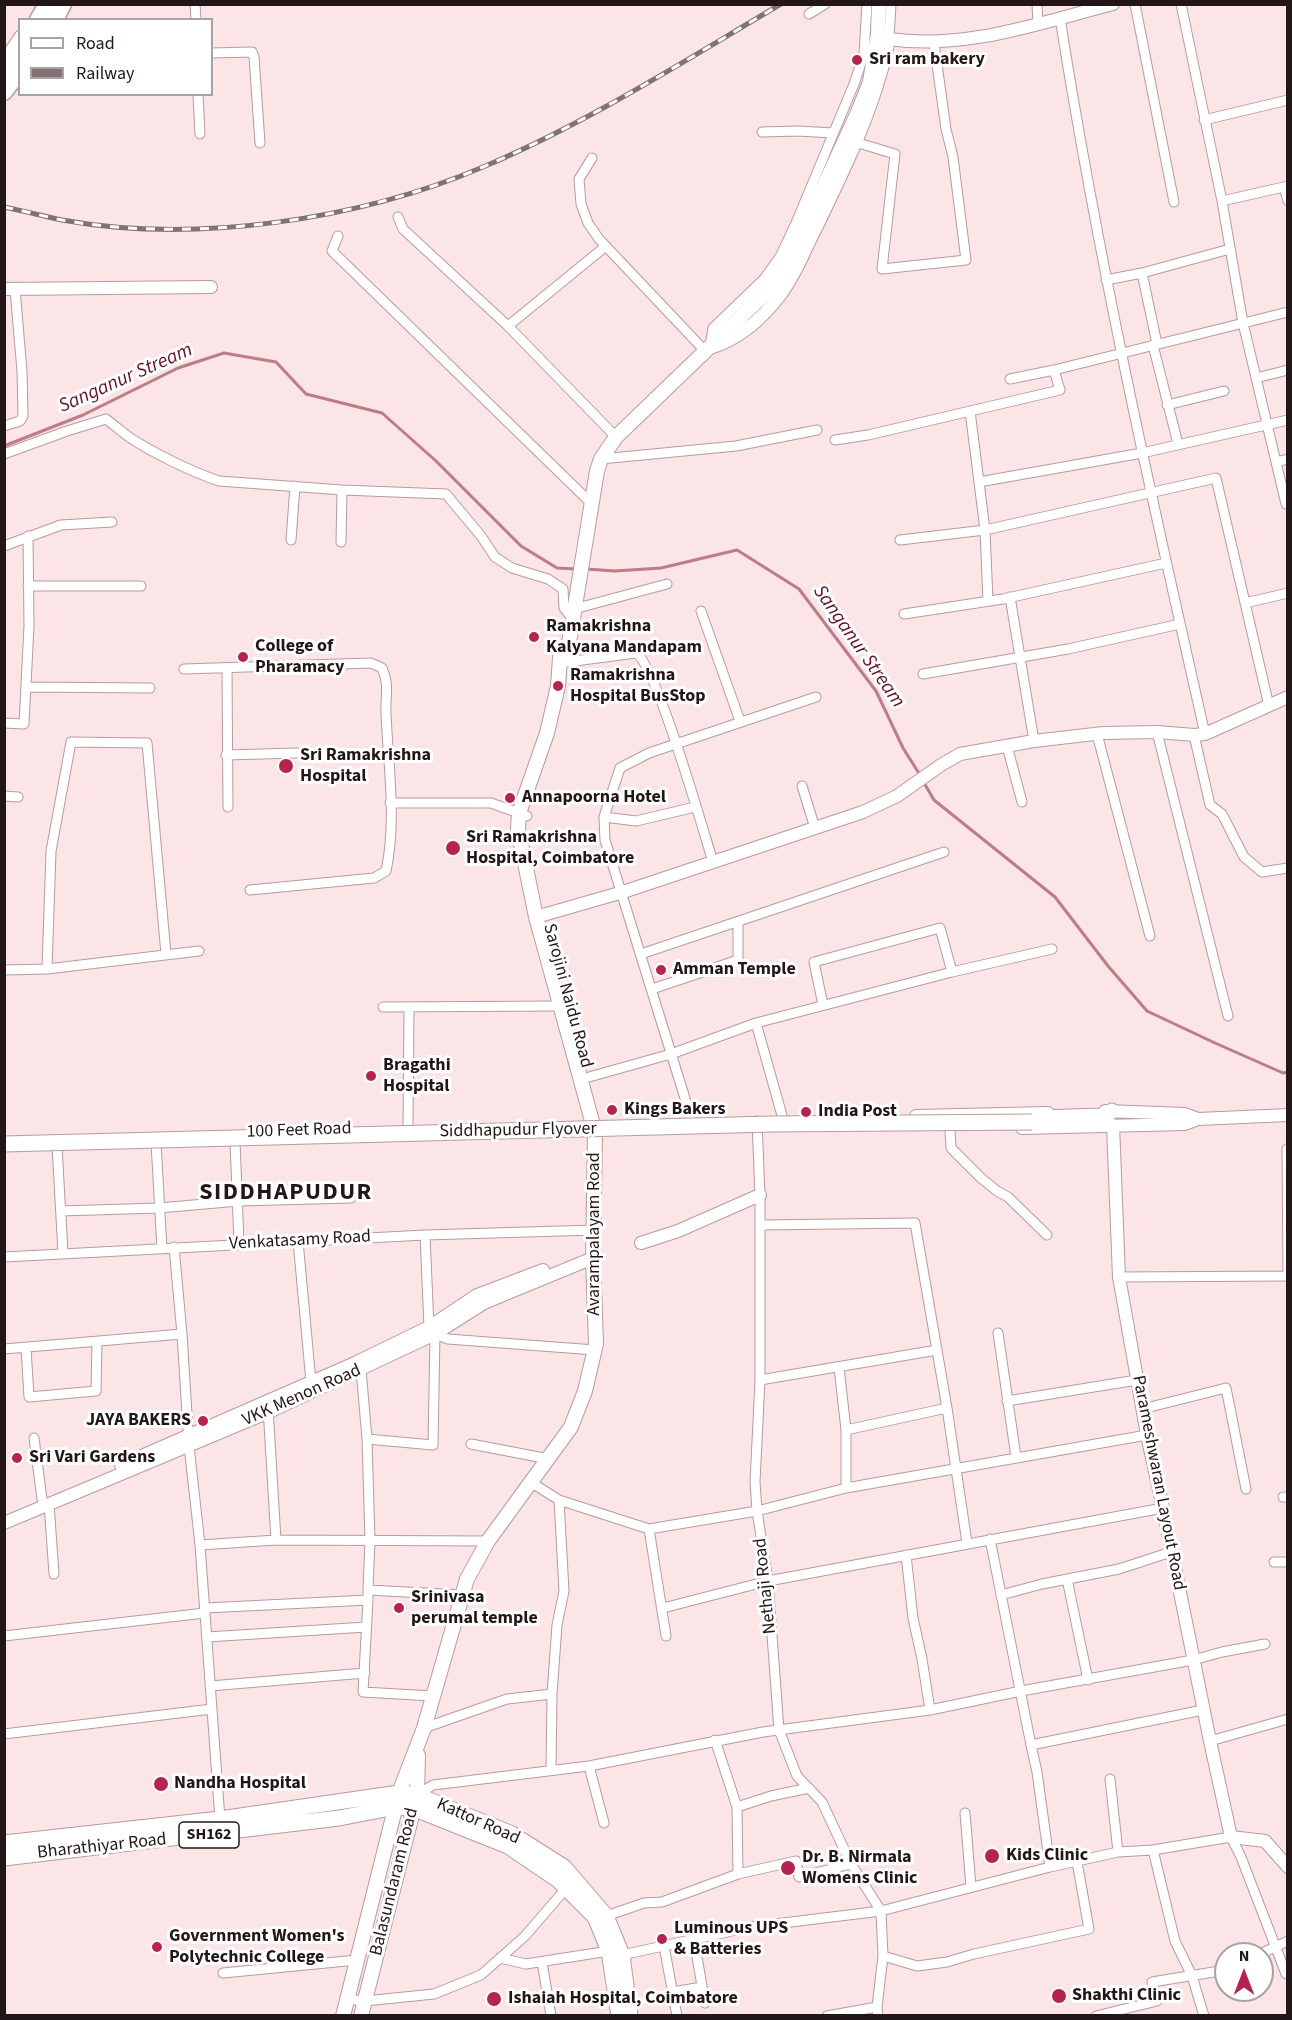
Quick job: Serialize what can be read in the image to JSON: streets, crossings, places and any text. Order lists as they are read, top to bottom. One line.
{"streets":{"main road":["Sarojini Naidu Road","100 Feet Road","Siddhapudur Flyover","Avarampalayam Road","Kattor Road","SH162","Bharathiyar Road","Balasundaram Road"],"street":["Venkatasamy Road","VKK Menon Road","Parameshwaran Layout Road","Nethaji Road"]},"crossings":[["Sarojini Naidu Road","100 Feet Road"],["Sarojini Naidu Road","Avarampalayam Road"],["100 Feet Road","Siddhapudur Flyover"],["100 Feet Road","Avarampalayam Road"],["Siddhapudur Flyover","Parameshwaran Layout Road"],["Avarampalayam Road","Venkatasamy Road"],["Avarampalayam Road","VKK Menon Road"],["Avarampalayam Road","Bharathiyar Road"],["Avarampalayam Road","Balasundaram Road"],["Kattor Road","Bharathiyar Road"],["Kattor Road","Balasundaram Road"],["Bharathiyar Road","Balasundaram Road"]],"districts":["SIDDHAPUDUR"],"water":["Sanganur Stream"],"places":["Sri ram bakery","Ramakrishna Kalyana Mandapam","College of Pharamacy","Ramakrishna Hospital BusStop","Sri Ramakrishna Hospital","Annapoorna Hotel","Sri Ramakrishna Hospital, Coimbatore","Amman Temple","Bragathi Hospital","Kings Bakers","India Post","JAYA BAKERS","Sri Vari Gardens","Srinivasa perumal temple","Nandha Hospital","Kids Clinic","Dr. B. Nirmala Womens Clinic","Luminous UPS & Batteries","Government Women's Polytechnic College","Shakthi Clinic","Ishaiah Hospital, Coimbatore"],"legend":["Road","Railway"],"north":"top"}
